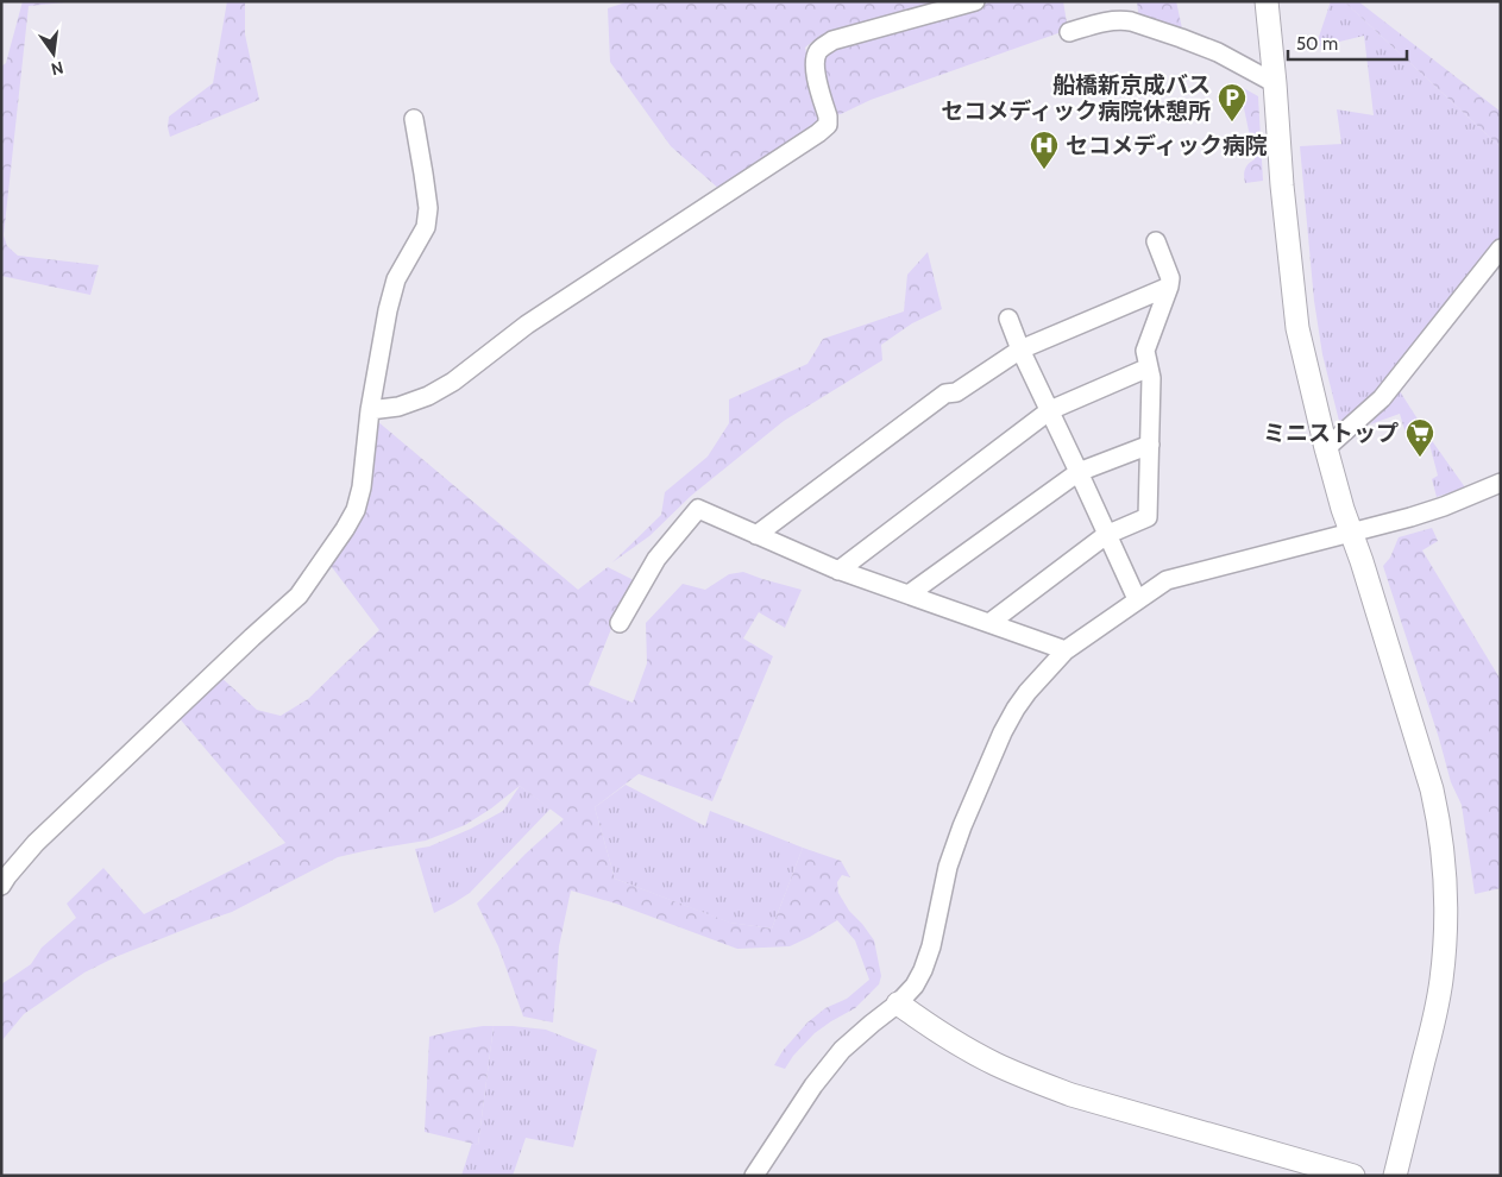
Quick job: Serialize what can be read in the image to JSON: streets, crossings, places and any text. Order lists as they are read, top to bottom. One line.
{"places":{"parking":["船橋新京成バス セコメディック病院休憩所"],"hospital":["セコメディック病院"],"supermarket":["ミニストップ"]},"scale_bar":"50 m","north":"bottom"}
